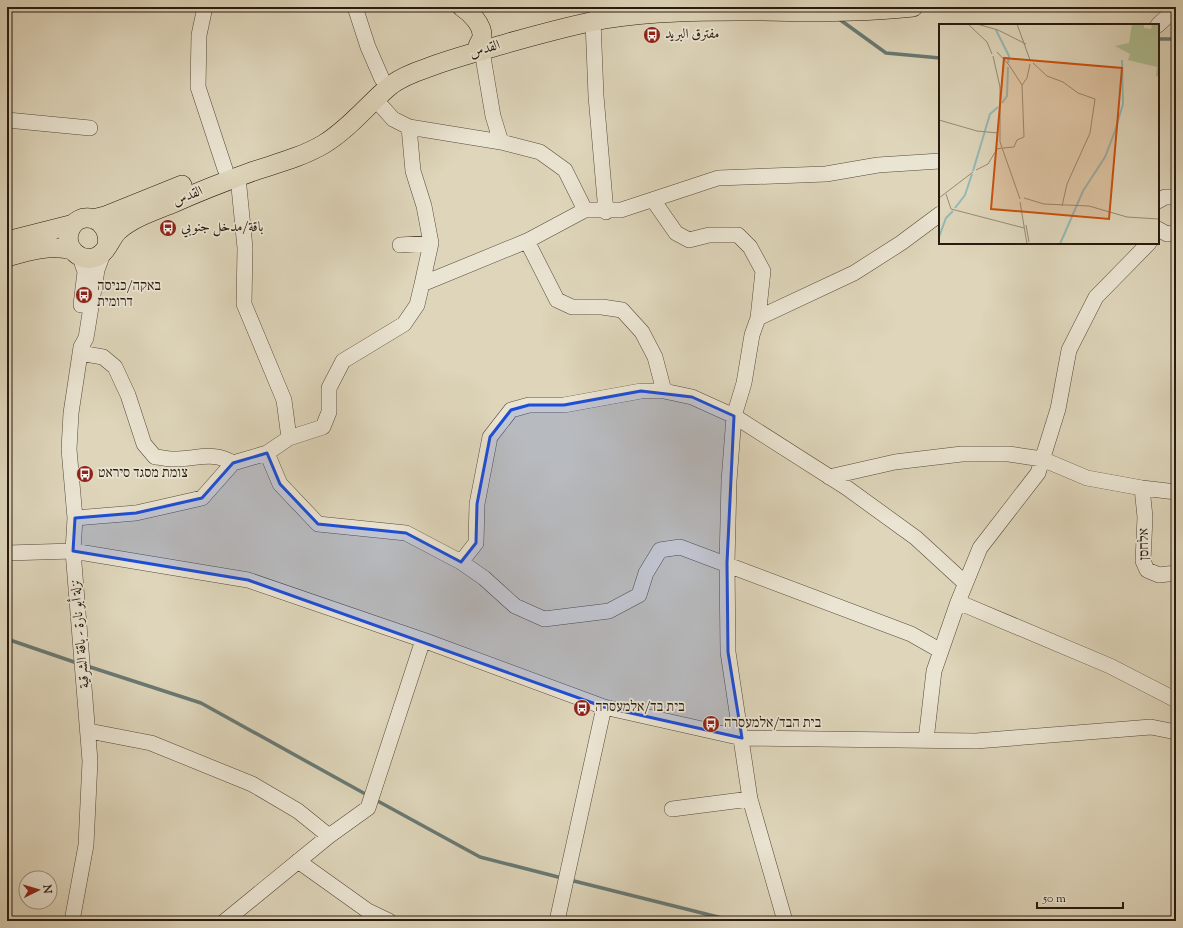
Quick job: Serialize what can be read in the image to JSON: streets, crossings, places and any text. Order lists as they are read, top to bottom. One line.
{"streets":{"main road":["القدس"],"street":["אלחסן","نزلة أبو نارة - باقة الشرقية"]},"crossings":[["القدس","نزلة أبو نارة - باقة الشرقية"]],"places":{"bus stop":["مفترق البريد","باقة/مدخل جنوبي","באקה/כניסה דרומית","צומת מסגד סיראט","בית בד/אלמעסרה","בית הבד/אלמעסרה"]},"scale_bar":"50 m","north":"right"}
